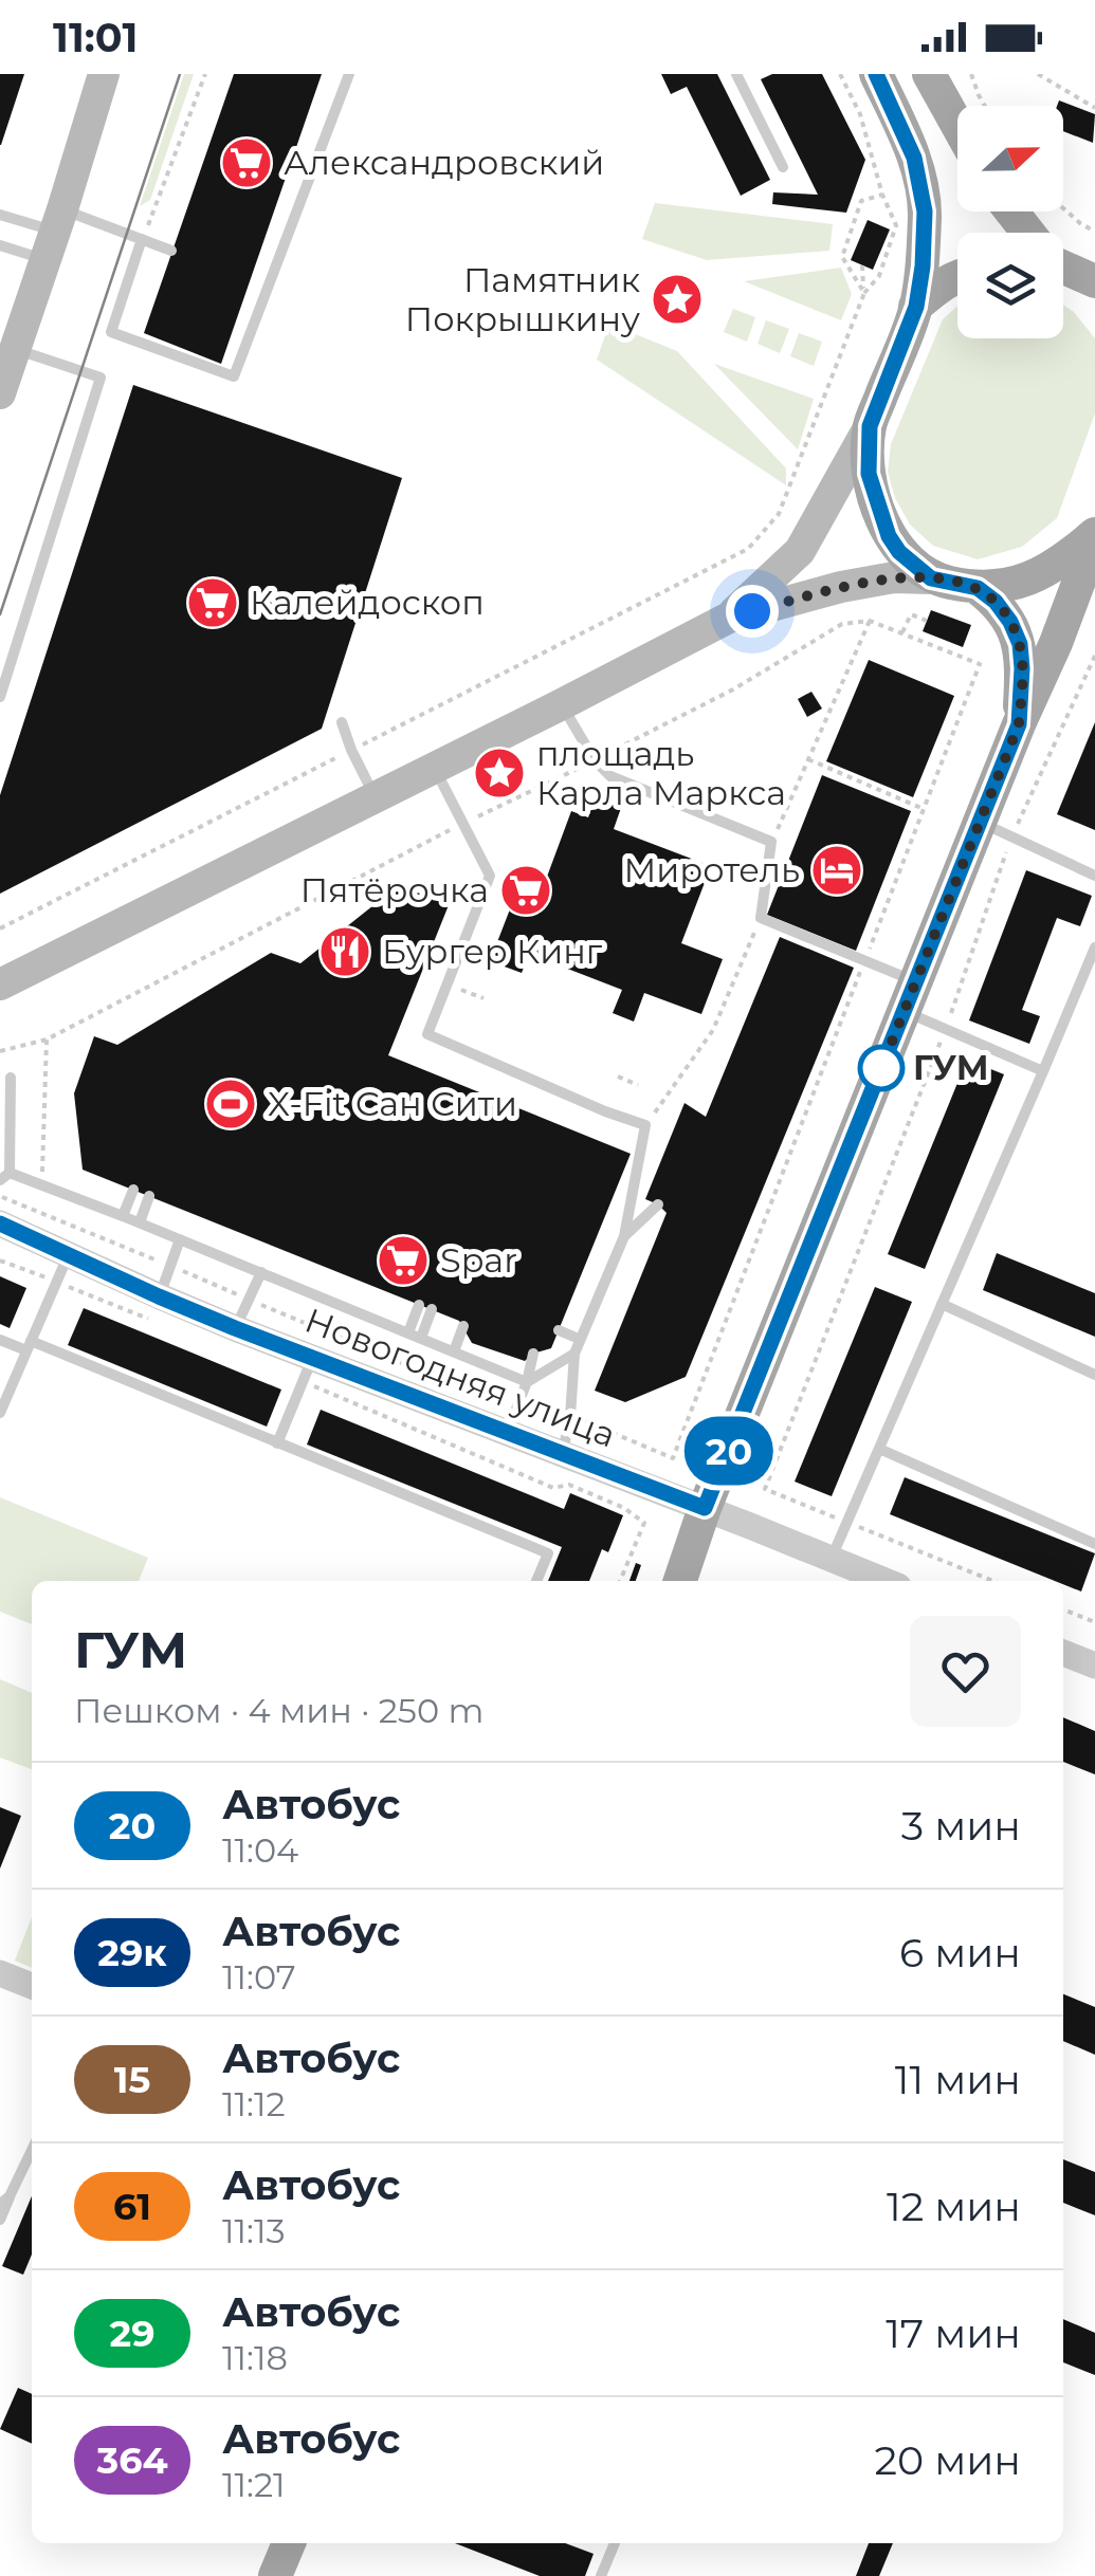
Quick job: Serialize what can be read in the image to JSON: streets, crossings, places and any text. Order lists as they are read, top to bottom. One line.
{"streets":{"street":["Новогодняя улица"]},"places":{"supermarket":["Александровский","Калейдоскоп","Пятёрочка","Spar"],"place":["Памятник Покрышкину","площадь Карла Маркса"],"hotel":["Миротель"],"restaurant":["Бургер Кинг"],"other":["ГУМ"],"sports":["X-Fit Сан Сити"]},"lines":["bus line 20"],"north":"right","page":{"status":"11:01","on_map":"20","heading":["ГУМ","Пешком · 4 мин · 250 m"],"list":[{"mark":"20","name":"Автобус","note":"11:04","value":"3 мин"},{"mark":"29к","name":"Автобус","note":"11:07","value":"6 мин"},{"mark":"15","name":"Автобус","note":"11:12","value":"11 мин"},{"mark":"61","name":"Автобус","note":"11:13","value":"12 мин"},{"mark":"29","name":"Автобус","note":"11:18","value":"17 мин"},{"mark":"364","name":"Автобус","note":"11:21","value":"20 мин"}]}}
